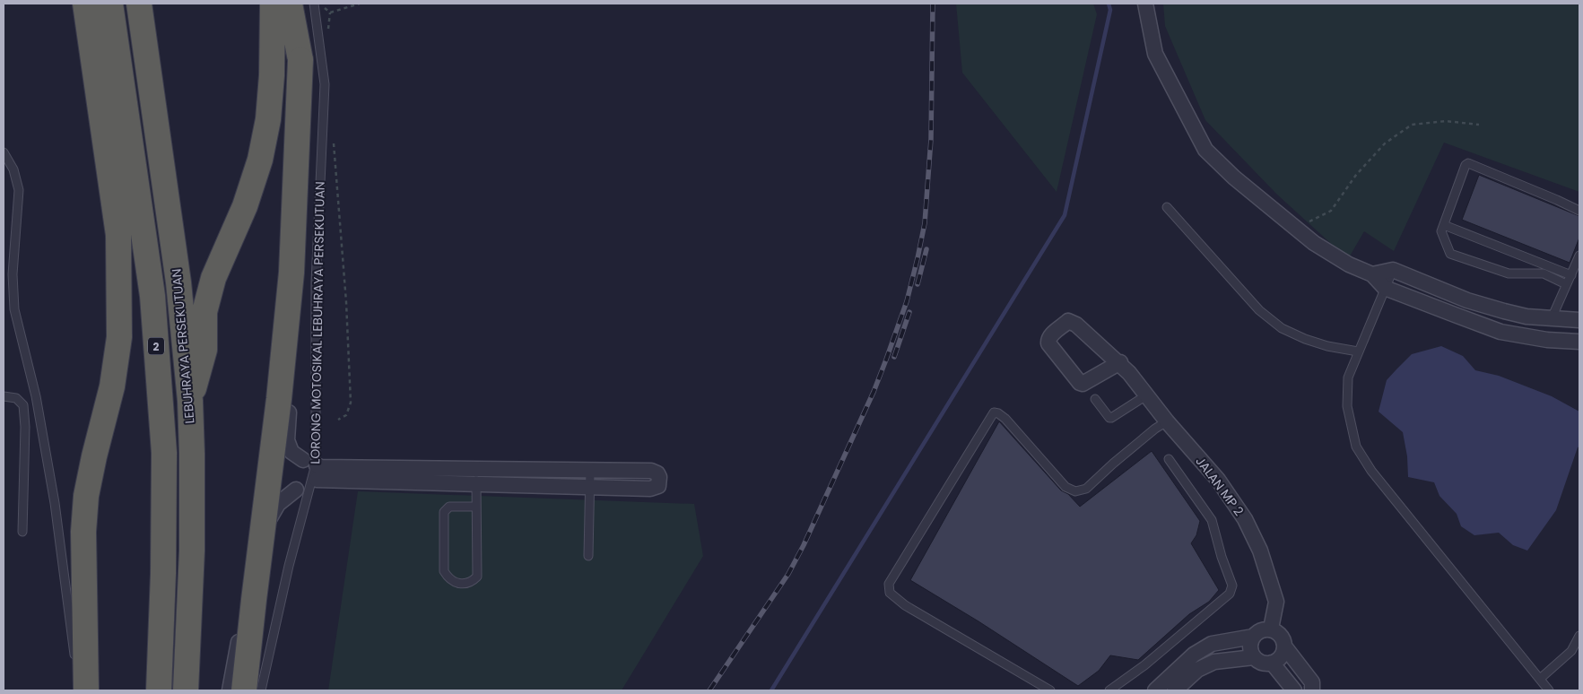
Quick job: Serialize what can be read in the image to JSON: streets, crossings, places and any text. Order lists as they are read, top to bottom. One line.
{"streets":{"highway":["2","LEBUHRAYA PERSEKUTUAN"],"street":["JALAN MP 2"],"lane":["LORONG MOTOSIKAL LEBUHRAYA PERSEKUTUAN"]}}
